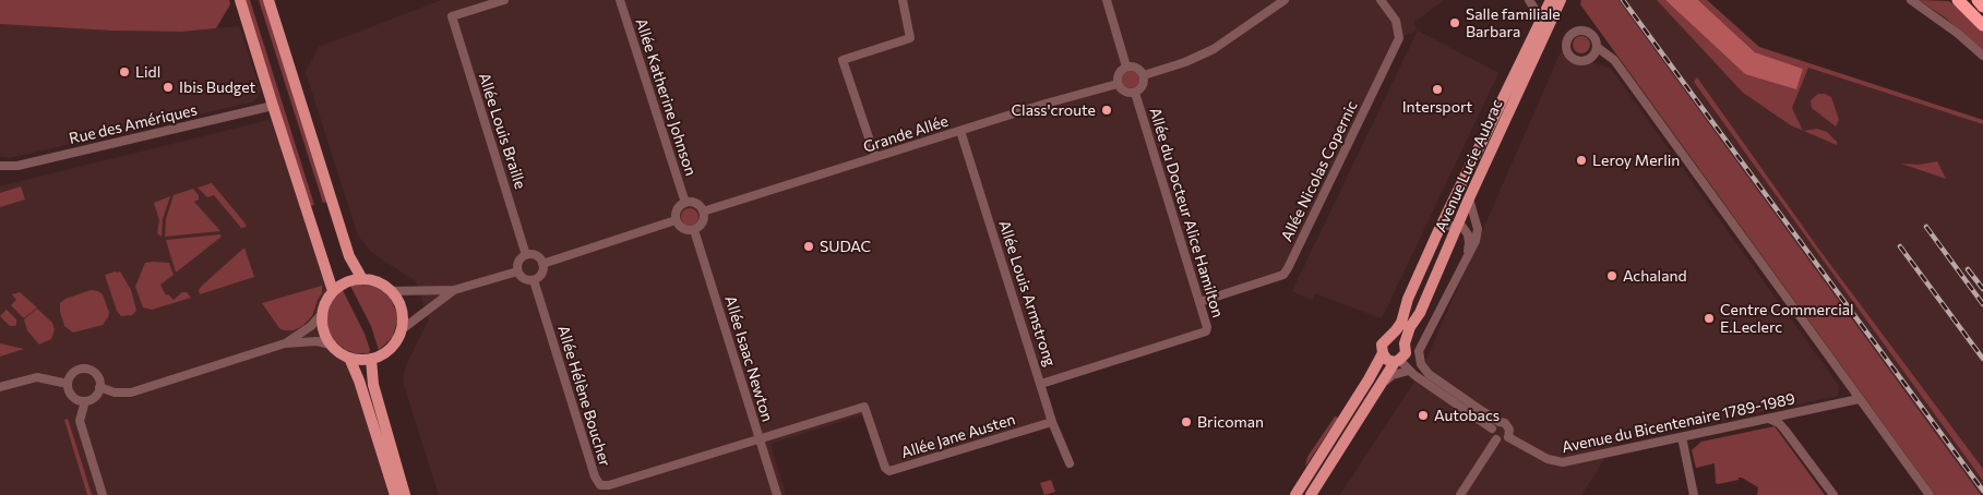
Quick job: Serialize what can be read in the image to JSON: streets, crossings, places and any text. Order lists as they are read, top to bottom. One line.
{"streets":{"main road":["Avenue Lucie Aubrac"],"street":["Allée Katherine Johnson","Rue des Amériques","Allée Louis Braille","Grande Allée","Allée Nicolas Copernic","Allée du Docteur Alice Hamilton","Allée Louis Armstrong","Allée Isaac Newton","Allée Hélène Boucher","Avenue du Bicentenaire 1789-1989","Allée Jane Austen"]},"crossings":[["Allée Katherine Johnson","Grande Allée"],["Allée Katherine Johnson","Allée Isaac Newton"],["Allée Louis Braille","Allée Hélène Boucher"],["Grande Allée","Allée du Docteur Alice Hamilton"],["Grande Allée","Allée Louis Armstrong"],["Grande Allée","Allée Isaac Newton"],["Allée Nicolas Copernic","Allée du Docteur Alice Hamilton"],["Allée du Docteur Alice Hamilton","Allée Louis Armstrong"],["Allée Louis Armstrong","Allée Jane Austen"],["Allée Isaac Newton","Allée Hélène Boucher"],["Allée Isaac Newton","Allée Jane Austen"],["Allée Hélène Boucher","Allée Jane Austen"]],"places":["Salle familiale Barbara","Lidl","Ibis Budget","Intersport","Class'croute","Leroy Merlin","SUDAC","Achaland","Centre Commercial E.Leclerc","Autobacs","Bricoman"]}
